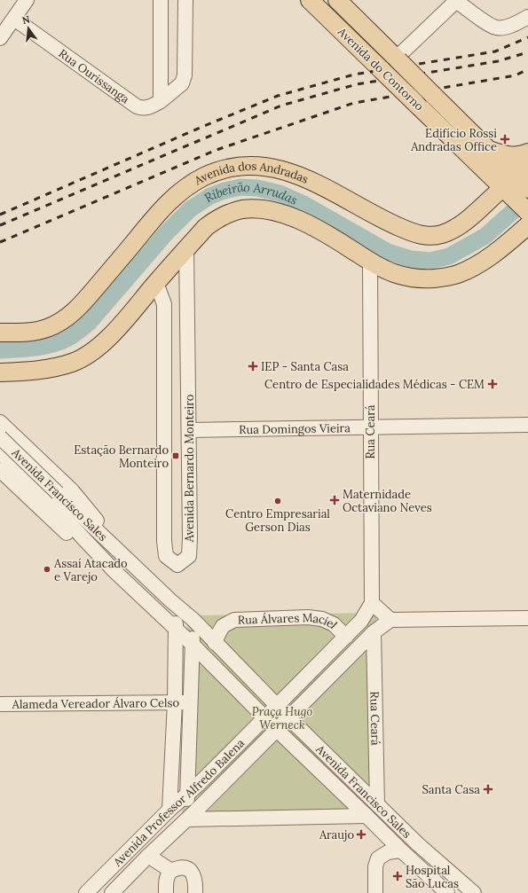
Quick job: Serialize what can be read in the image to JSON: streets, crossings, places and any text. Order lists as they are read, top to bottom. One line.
{"streets":{"main road":["Avenida do Contorno","Avenida dos Andradas"],"street":["Rua Ourissanga","Rua Domingos Vieira","Rua Ceará","Avenida Bernardo Monteiro","Avenida Francisco Sales","Rua Álvares Maciel","Alameda Vereador Álvaro Celso","Avenida Professor Alfredo Balena"]},"crossings":[["Avenida do Contorno","Avenida dos Andradas"],["Rua Domingos Vieira","Rua Ceará"],["Rua Domingos Vieira","Avenida Bernardo Monteiro"],["Rua Ceará","Avenida Francisco Sales"],["Rua Ceará","Avenida Professor Alfredo Balena"],["Avenida Francisco Sales","Rua Álvares Maciel"],["Avenida Francisco Sales","Avenida Professor Alfredo Balena"],["Rua Álvares Maciel","Avenida Professor Alfredo Balena"]],"water":["Ribeirão Arrudas"],"parks":["Praça Hugo Werneck"],"places":{"health":["Edifício Rossi Andradas Office","IEP - Santa Casa","Centro de Especialidades Médicas - CEM","Maternidade Octaviano Neves","Santa Casa","Araujo","Hospital São Lucas"],"transit":["Estação Bernardo Monteiro"],"other":["Centro Empresarial Gerson Dias","Assaí Atacado e Varejo"]},"north":"top"}
